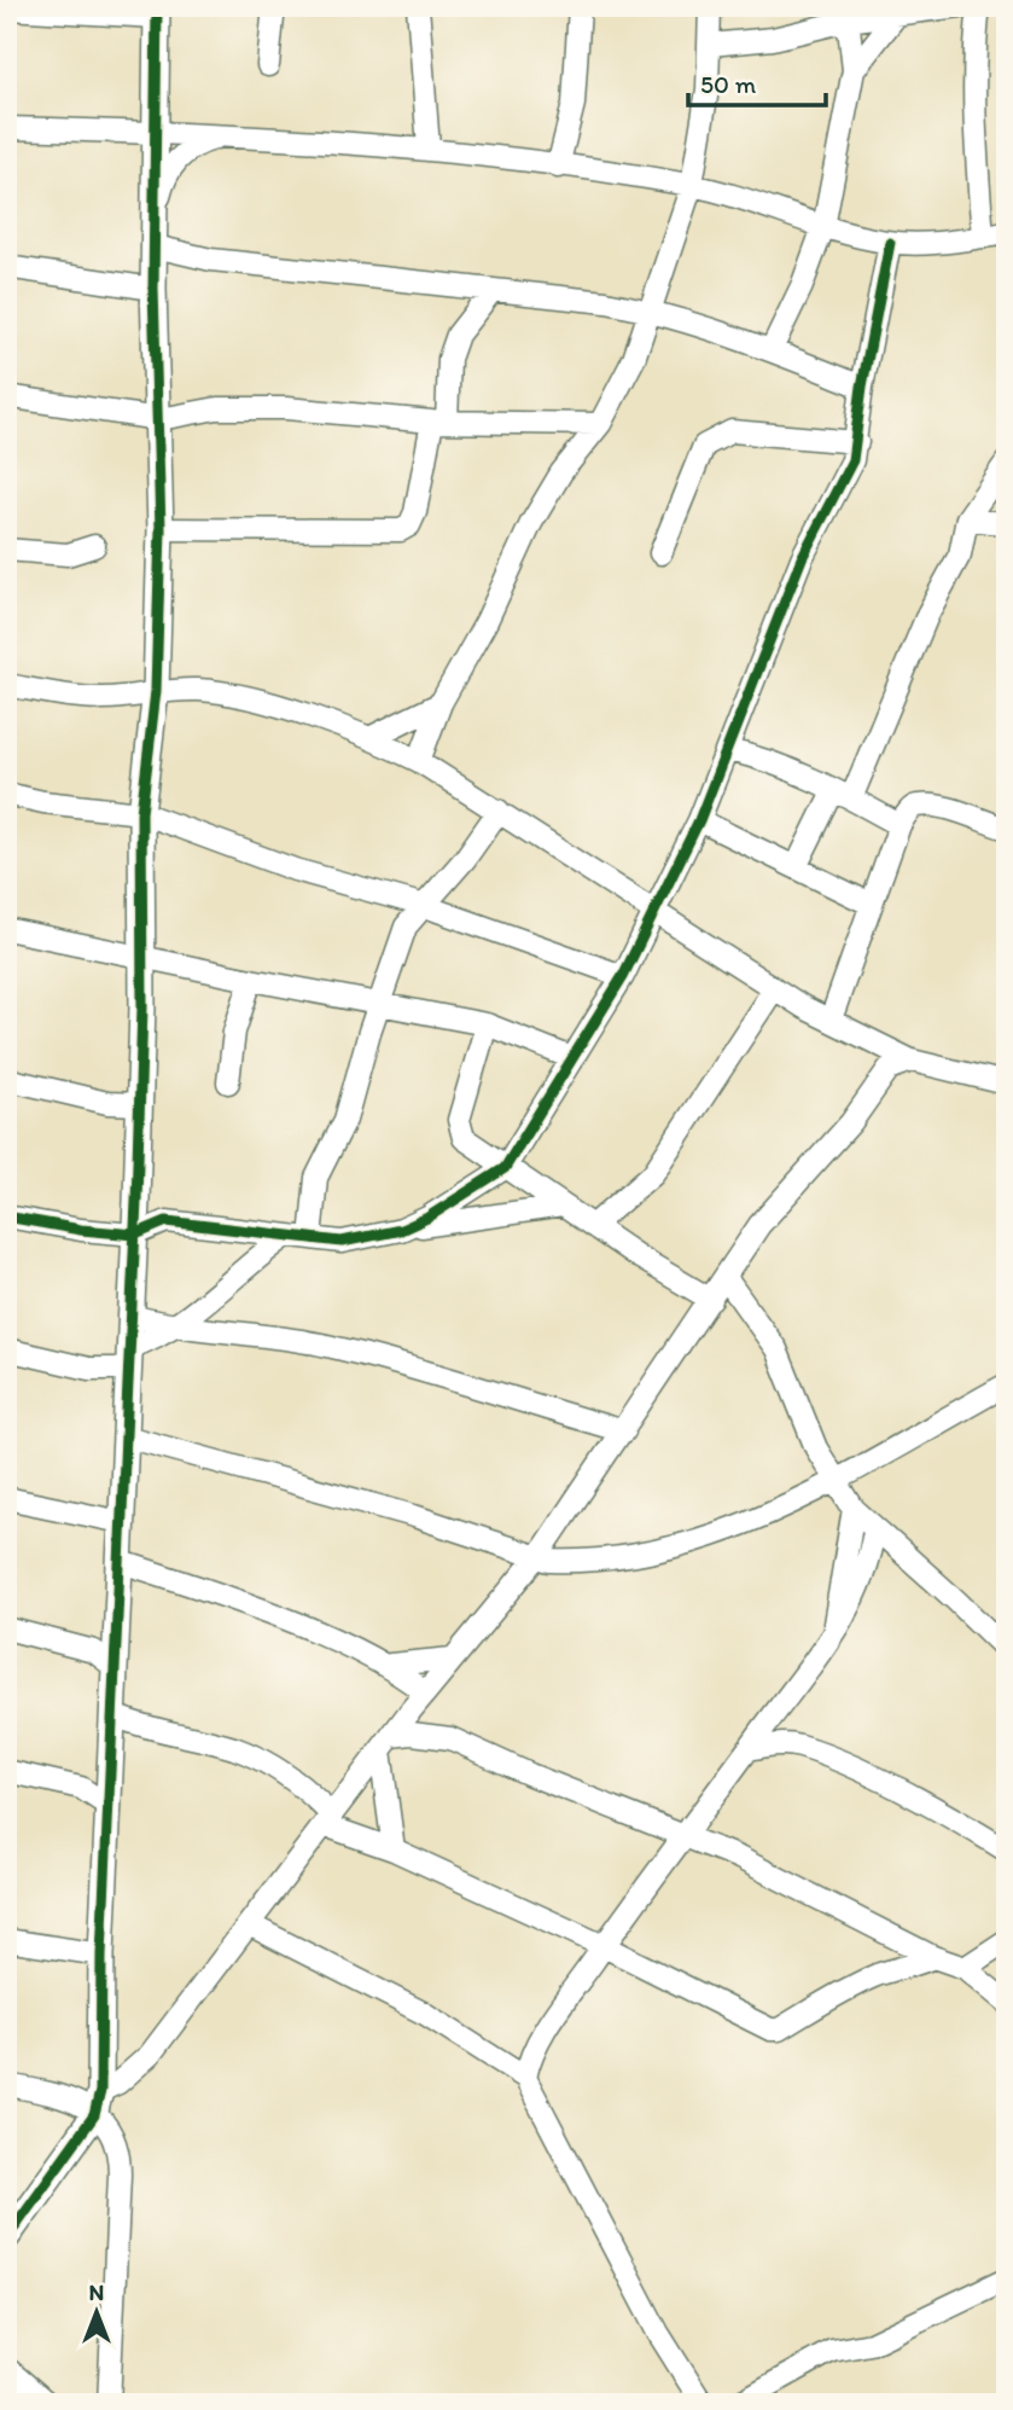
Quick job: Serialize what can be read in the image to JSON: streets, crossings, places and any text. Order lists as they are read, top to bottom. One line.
{"scale_bar":"50 m","north":"top"}
